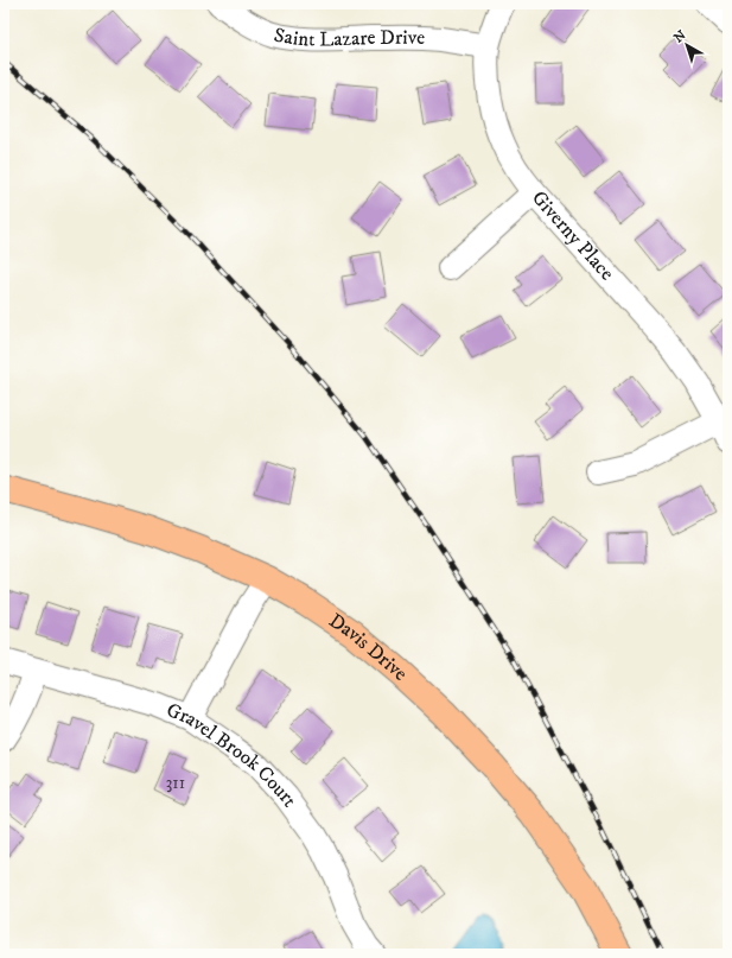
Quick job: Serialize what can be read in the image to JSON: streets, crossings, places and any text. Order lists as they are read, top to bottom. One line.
{"streets":{"main road":["Davis Drive"],"street":["Saint Lazare Drive","Giverny Place","Gravel Brook Court"]},"crossings":[["Saint Lazare Drive","Giverny Place"]],"house_numbers":["311"],"north":"top left"}
